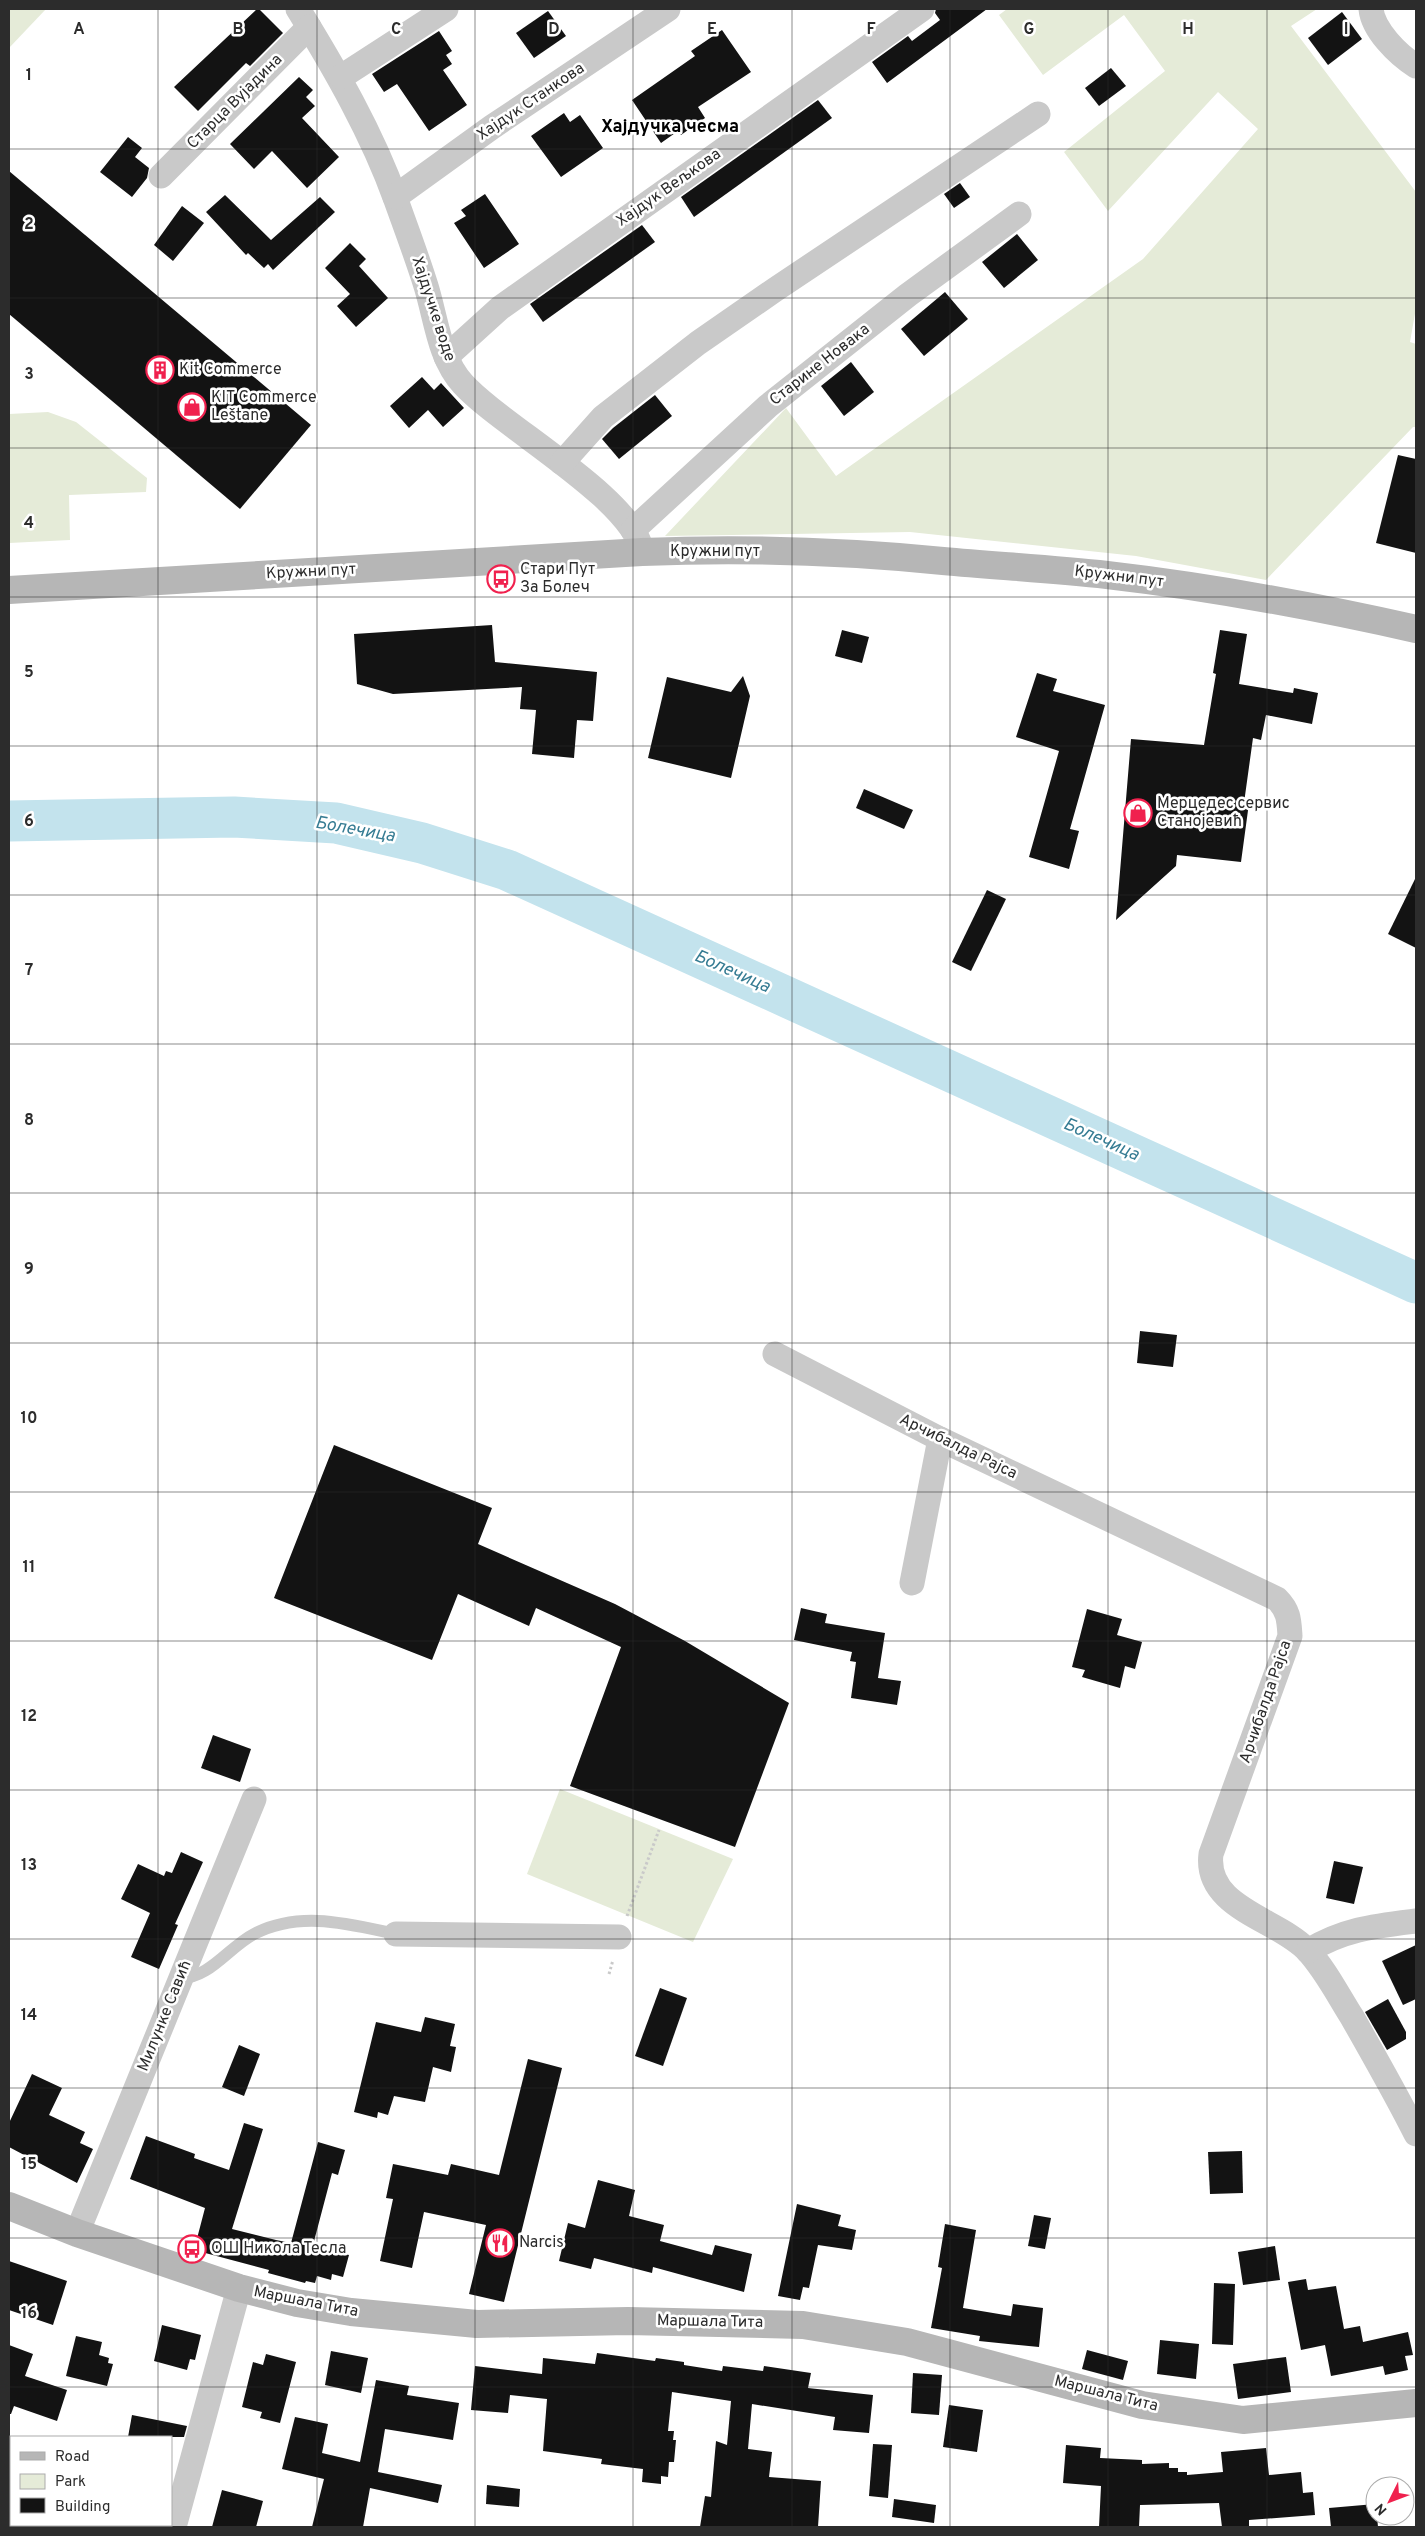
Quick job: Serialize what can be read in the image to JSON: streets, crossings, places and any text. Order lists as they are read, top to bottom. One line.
{"streets":{"street":["Старца Вујадина","Хајдук Станкова","Хајдук Вељкова","Хајдучке воде","Старине Новака","Кружни пут","Арчибалда Рајса","Милунке Савић","Маршала Тита"]},"crossings":[["Старца Вујадина","Хајдучке воде"],["Хајдук Станкова","Хајдучке воде"],["Хајдук Вељкова","Хајдучке воде"],["Хајдучке воде","Старине Новака"],["Хајдучке воде","Кружни пут"],["Старине Новака","Кружни пут"],["Милунке Савић","Маршала Тита"]],"districts":["Хајдучка чесма"],"water":["Болечица"],"places":{"building":["Kit Commerce"],"shop":["KIT Commerce Leštane","Мерцедес сервис Станојевић"],"bus stop":["Стари Пут За Болеч","ОШ Никола Тесла"],"restaurant":["Narcis"]},"legend":["Road","Park","Building"],"north":"bottom left","grid":{"columns":["A","B","C","D","E","F","G","H","I"],"rows":["1","2","3","4","5","6","7","8","9","10","11","12","13","14","15","16"]}}
